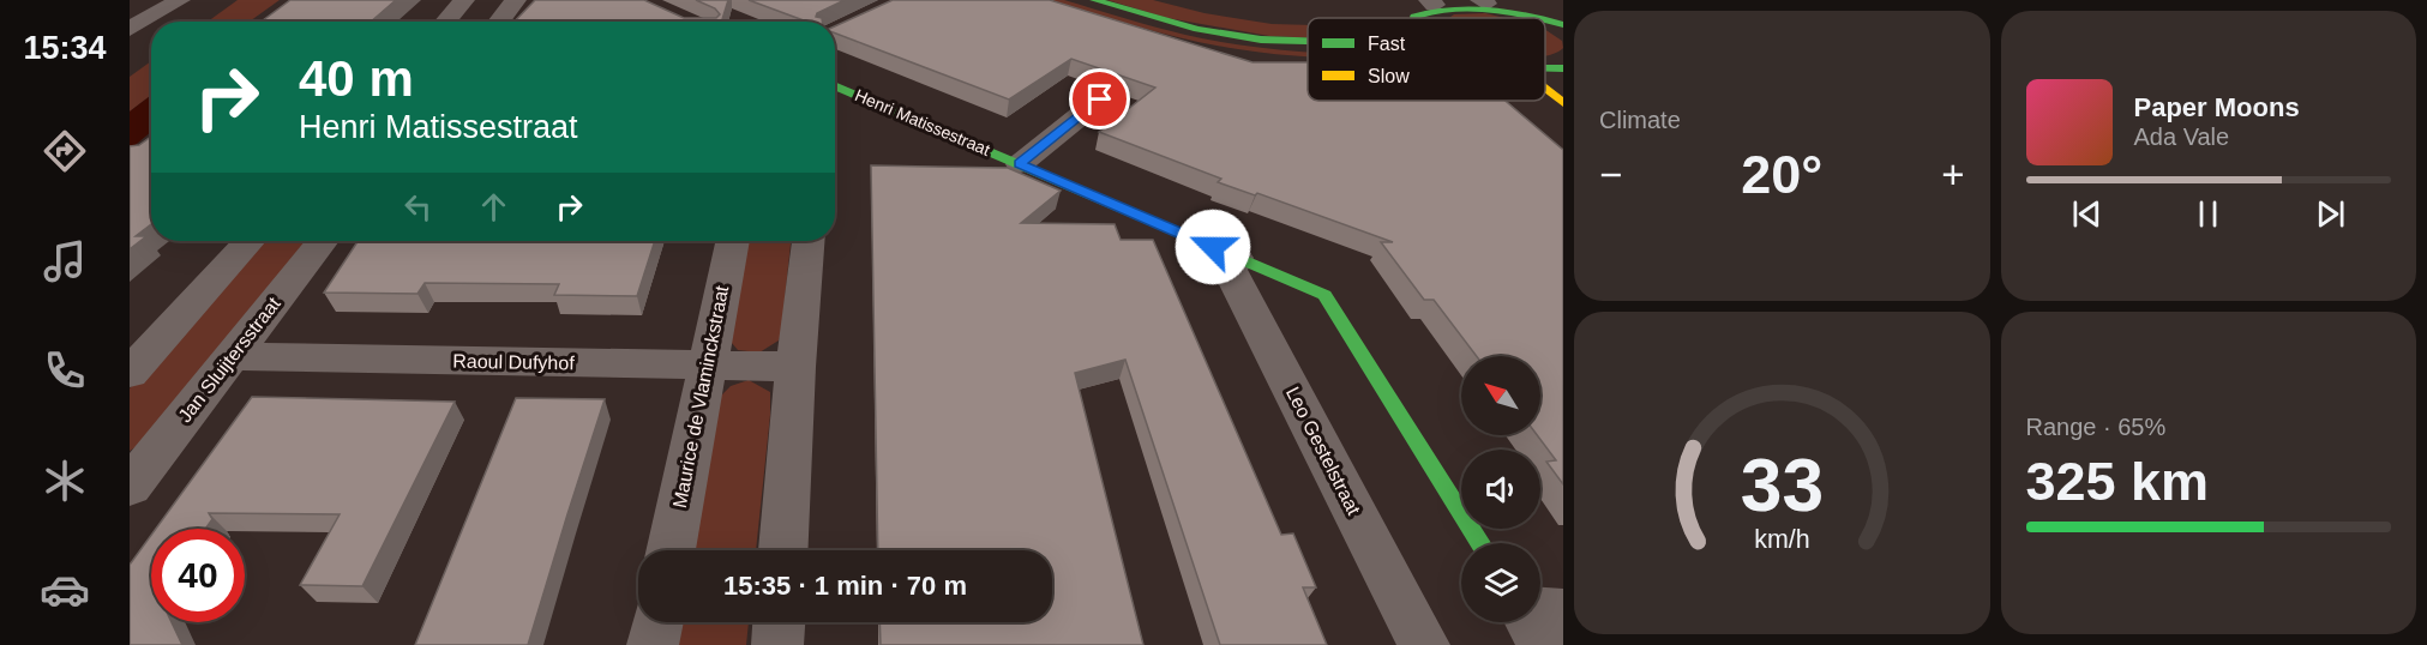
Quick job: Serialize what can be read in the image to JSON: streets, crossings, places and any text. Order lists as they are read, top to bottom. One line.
{"streets":{"street":["Henri Matissestraat","Jan Sluijtersstraat","Raoul Dufyhof","Maurice de Vlaminckstraat","Leo Gestelstraat"]},"crossings":[["Henri Matissestraat","Leo Gestelstraat"],["Jan Sluijtersstraat","Raoul Dufyhof"],["Raoul Dufyhof","Maurice de Vlaminckstraat"]],"legend":["Fast","Slow"],"north":"top left","page":{"tabs":"15:34","tile":["Climate",["Range · 65%","325 km"]],"turn":["40 m","Henri Matissestraat"],"song":["Paper Moons","Ada Vale"],"heat":["−","20°","+"],"limit":"40","trip":"15:35 · 1 min · 70 m","gauge":["33","km/h"]}}
